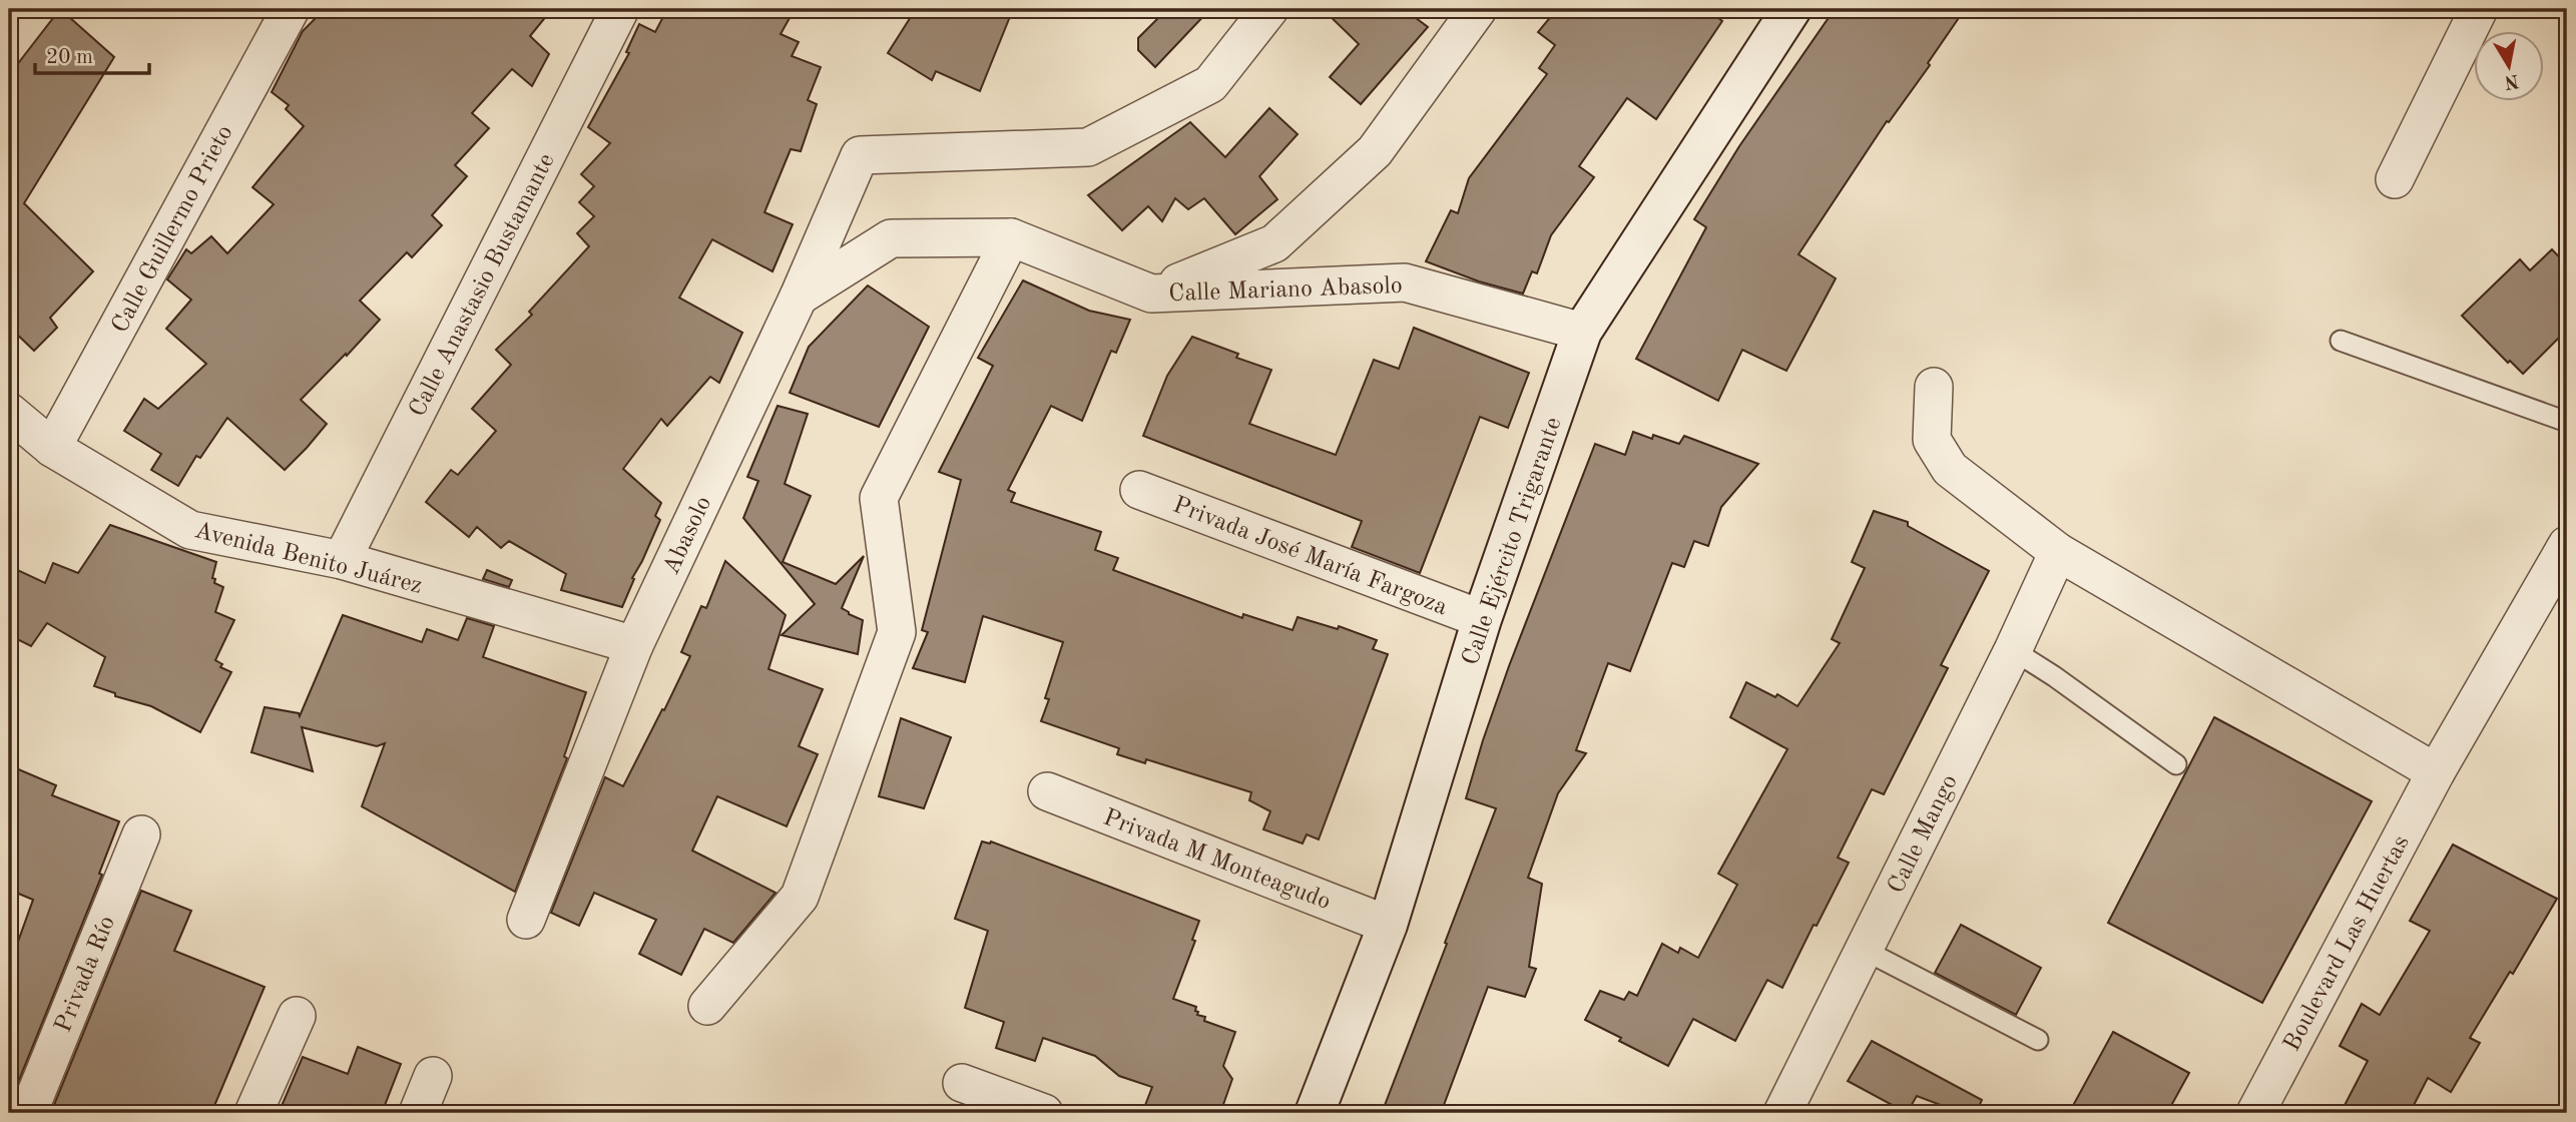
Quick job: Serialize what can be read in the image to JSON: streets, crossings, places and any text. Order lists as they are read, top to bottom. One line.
{"streets":{"main road":["Calle Ejército Trigarante"],"street":["Calle Guillermo Prieto","Calle Anastasio Bustamante","Calle Mariano Abasolo","Abasolo","Privada José María Fargoza","Avenida Benito Juárez","Calle Mango","Privada M Monteagudo","Boulevard Las Huertas","Privada Río"]},"crossings":[["Calle Guillermo Prieto","Avenida Benito Juárez"],["Calle Anastasio Bustamante","Avenida Benito Juárez"],["Calle Mariano Abasolo","Abasolo"],["Calle Mariano Abasolo","Calle Ejército Trigarante"],["Abasolo","Avenida Benito Juárez"],["Calle Ejército Trigarante","Privada José María Fargoza"],["Calle Ejército Trigarante","Privada M Monteagudo"]],"scale_bar":"20 m","north":"bottom"}
